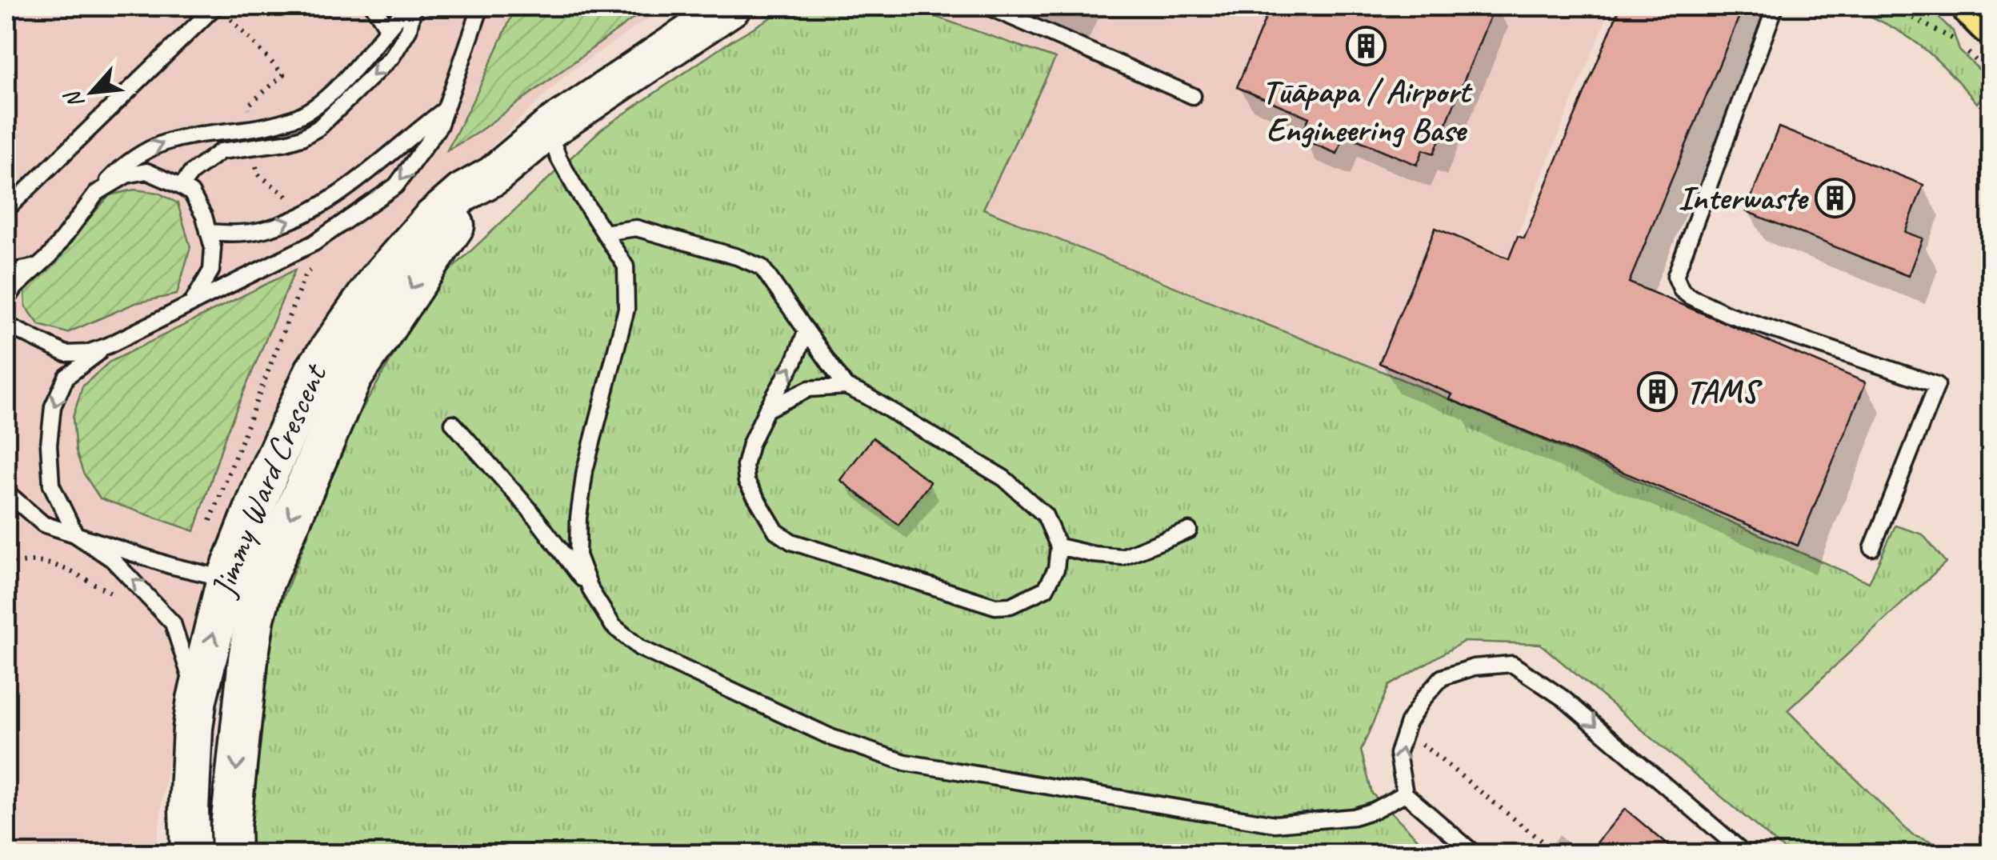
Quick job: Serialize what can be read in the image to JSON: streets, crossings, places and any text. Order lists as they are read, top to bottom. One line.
{"streets":{"street":["Jimmy Ward Crescent"]},"places":{"building":["Tūāpapa / Airport Engineering Base","Interwaste","TAMS"]},"north":"bottom left"}
